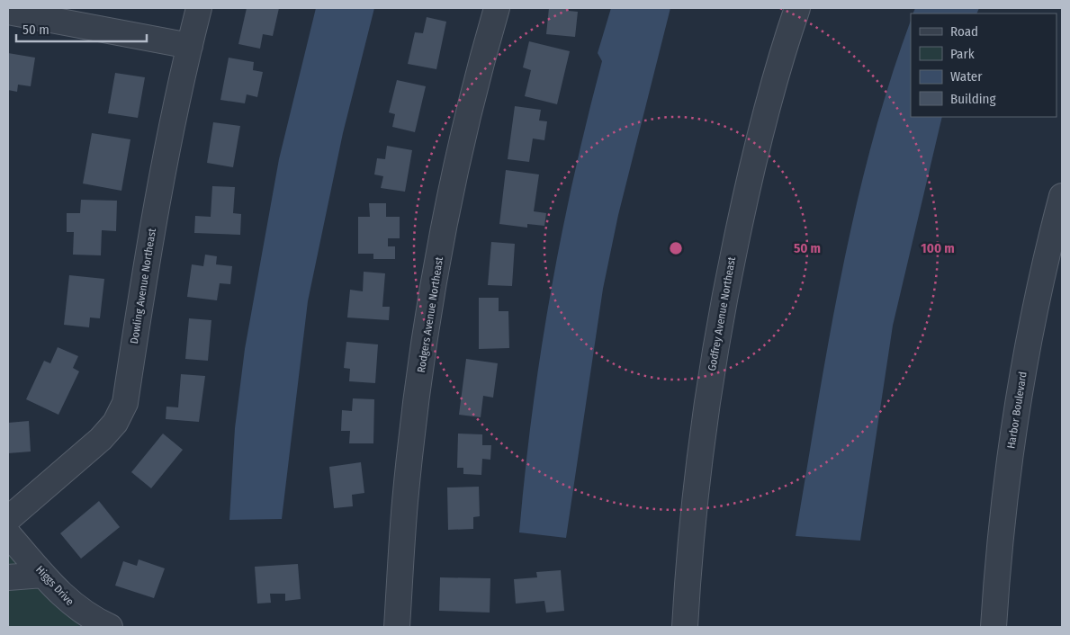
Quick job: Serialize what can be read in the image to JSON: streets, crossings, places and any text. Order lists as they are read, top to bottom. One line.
{"streets":{"street":["Dowling Avenue Northeast","Godfrey Avenue Northeast","Rodgers Avenue Northeast","Harbor Boulevard","Higgs Drive"]},"legend":["Road","Park","Water","Building"],"scale_bar":"50 m","rings":["50 m","100 m"]}
